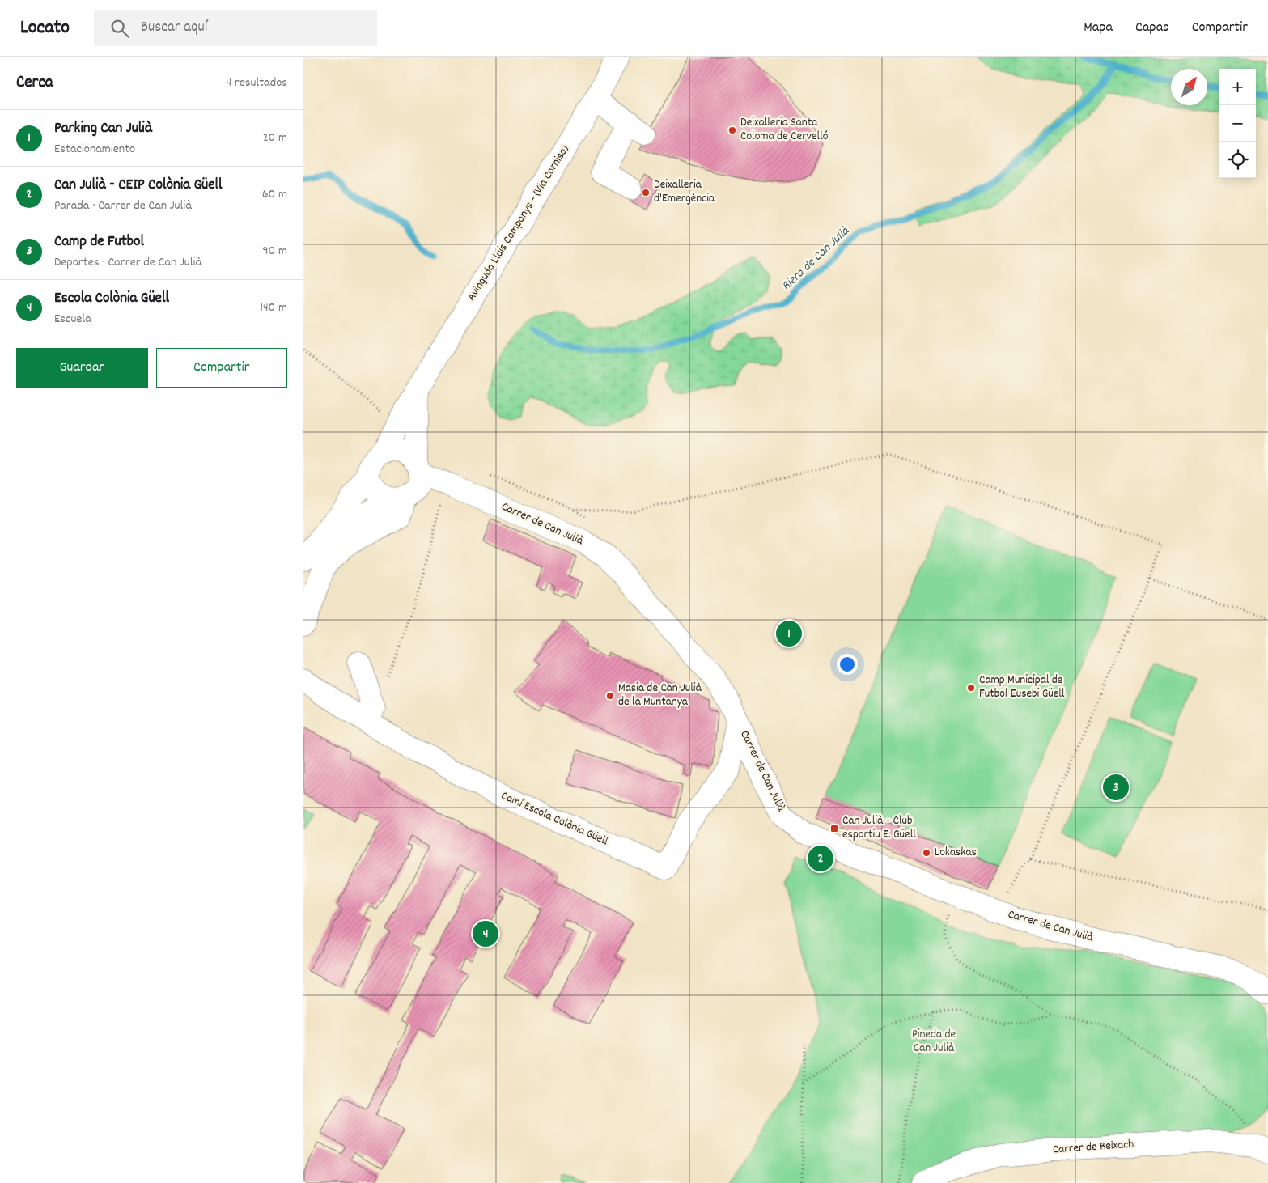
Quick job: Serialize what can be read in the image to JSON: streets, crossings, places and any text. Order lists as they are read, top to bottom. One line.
{"streets":{"street":["Avinguda Lluís Companys - (Via Cornisa)","Carrer de Can Julià","Camí Escola Colònia Güell","Carrer de Reixach"]},"crossings":[["Avinguda Lluís Companys - (Via Cornisa)","Carrer de Can Julià"],["Carrer de Can Julià","Camí Escola Colònia Güell"]],"water":["Riera de Can Julià"],"parks":["Pineda de Can Julià"],"places":{"other":["Deixalleria Santa Coloma de Cervelló","Deixalleria d'Emergència","Camp Municipal de Futbol Eusebi Güell","Masia de Can Julià de la Muntanya","Lokaskas"],"transit":["Can Julià - Club esportiu E. Güell"]},"north":"top right","page":{"header":"Locato","search":"Buscar aquí","nav":["Mapa","Capas","Compartir"],"heading":["Cerca","4 resultados"],"map_buttons":["+","−"],"list":[{"mark":"1","name":"Parking Can Julià","note":"Estacionamiento","value":"20 m"},{"mark":"2","name":"Can Julià - CEIP Colònia Güell","note":"Parada · Carrer de Can Julià","value":"60 m"},{"mark":"3","name":"Camp de Futbol","note":"Deportes · Carrer de Can Julià","value":"90 m"},{"mark":"4","name":"Escola Colònia Güell","note":"Escuela","value":"140 m"}],"buttons":["Guardar","Compartir"],"pins":["1","3","2","4"]}}
